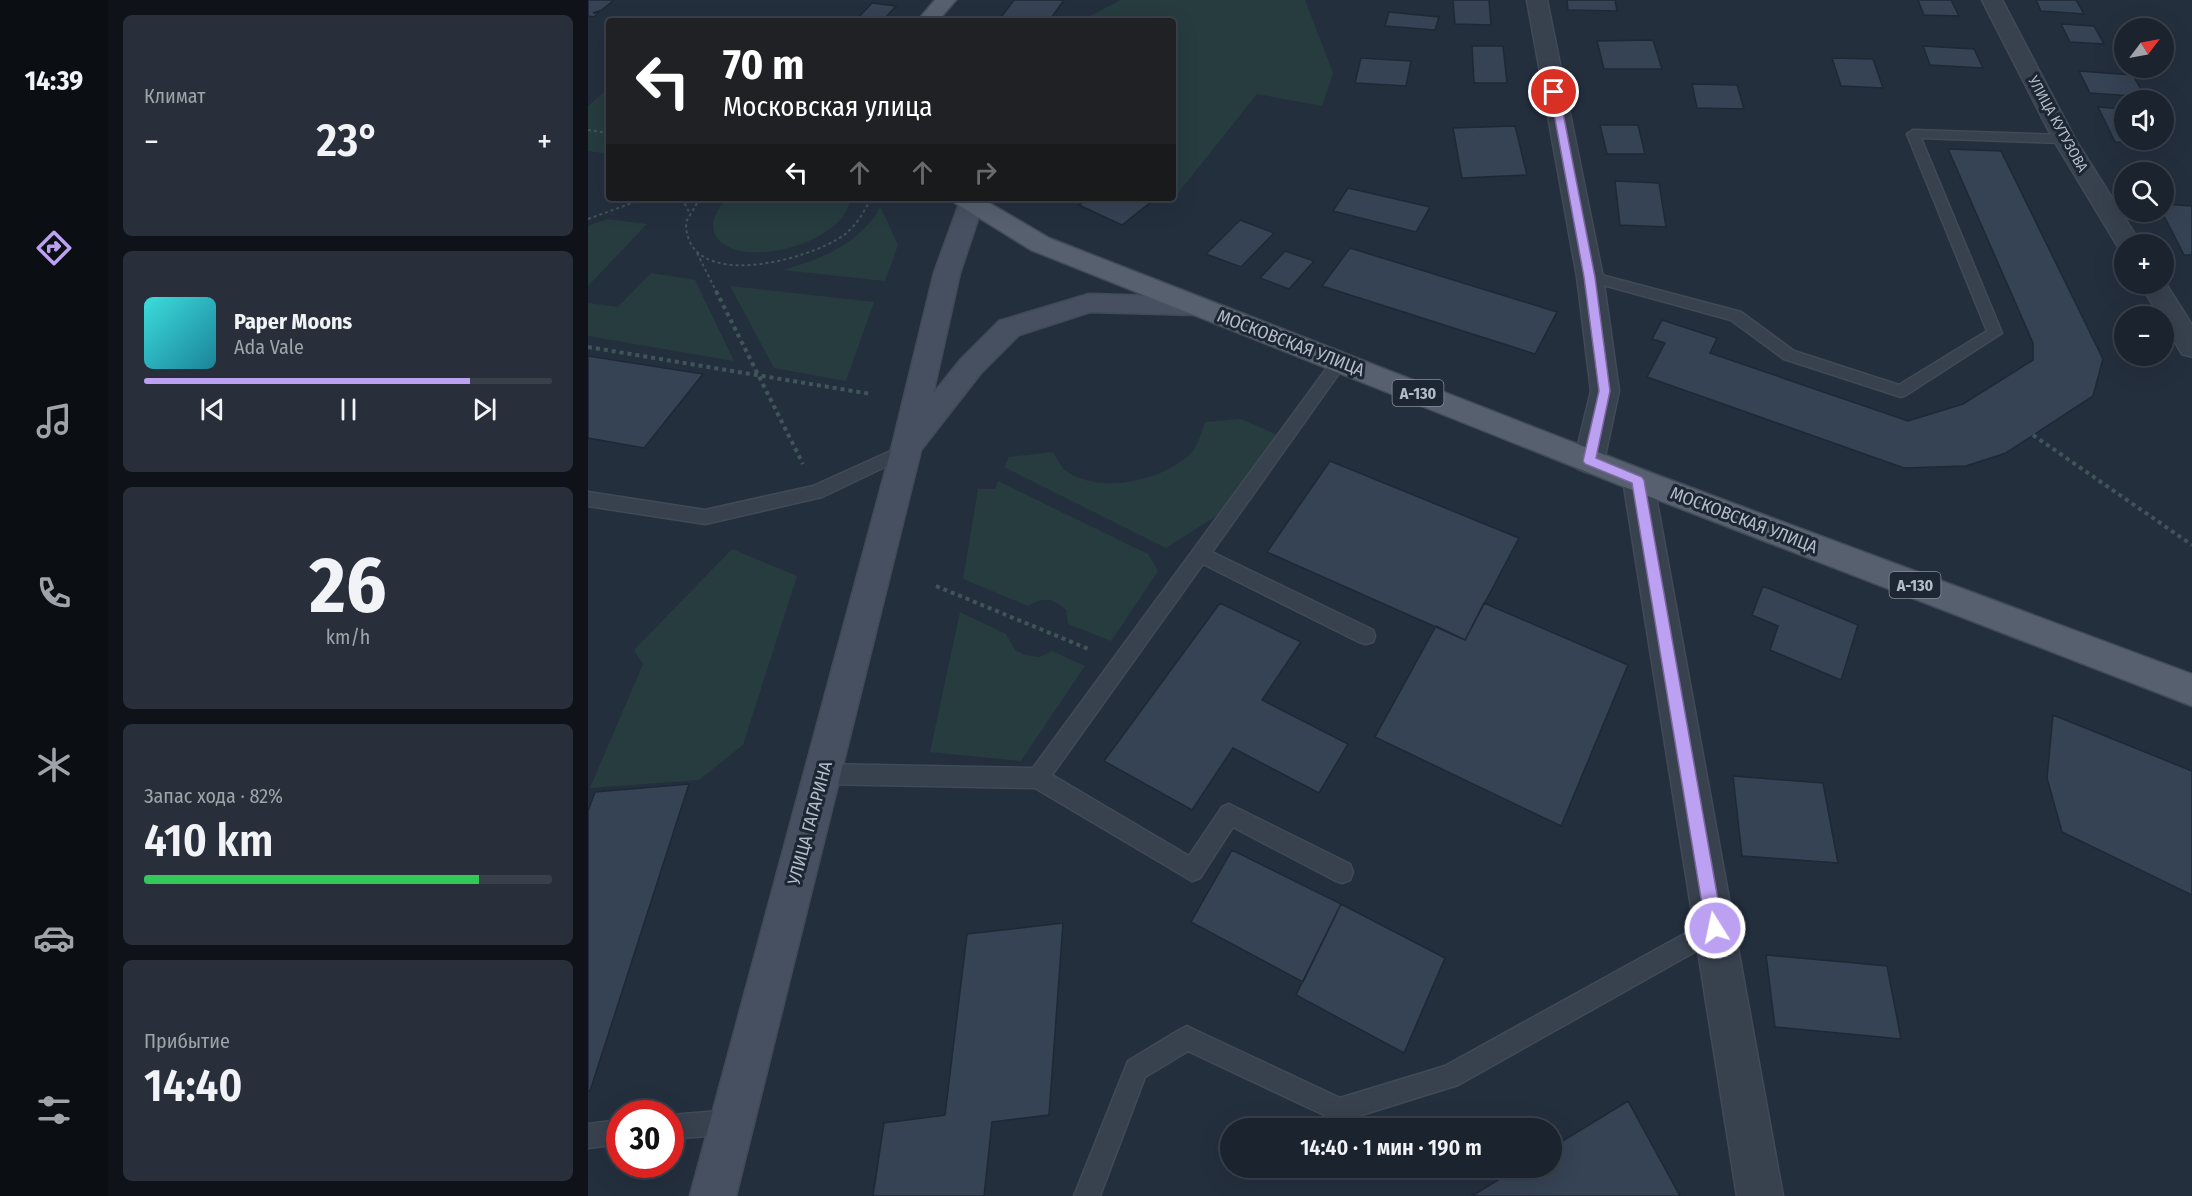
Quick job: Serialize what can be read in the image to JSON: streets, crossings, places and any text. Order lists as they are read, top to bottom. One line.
{"streets":{"main road":["МОСКОВСКАЯ УЛИЦА","А-130","УЛИЦА ГАГАРИНА"],"street":["УЛИЦА КУТУЗОВА"]},"crossings":[["МОСКОВСКАЯ УЛИЦА","А-130"],["А-130","УЛИЦА ГАГАРИНА"]],"north":"top right","page":{"tabs":"14:39","tile":["Климат",["26","km/h"],["Запас хода · 82%","410 km"],["Прибытие","14:40"]],"map_buttons":["+","−"],"turn":["70 m","Московская улица"],"heat":["−","23°","+"],"song":["Paper Moons","Ada Vale"],"limit":"30","trip":"14:40 · 1 мин · 190 m"}}
